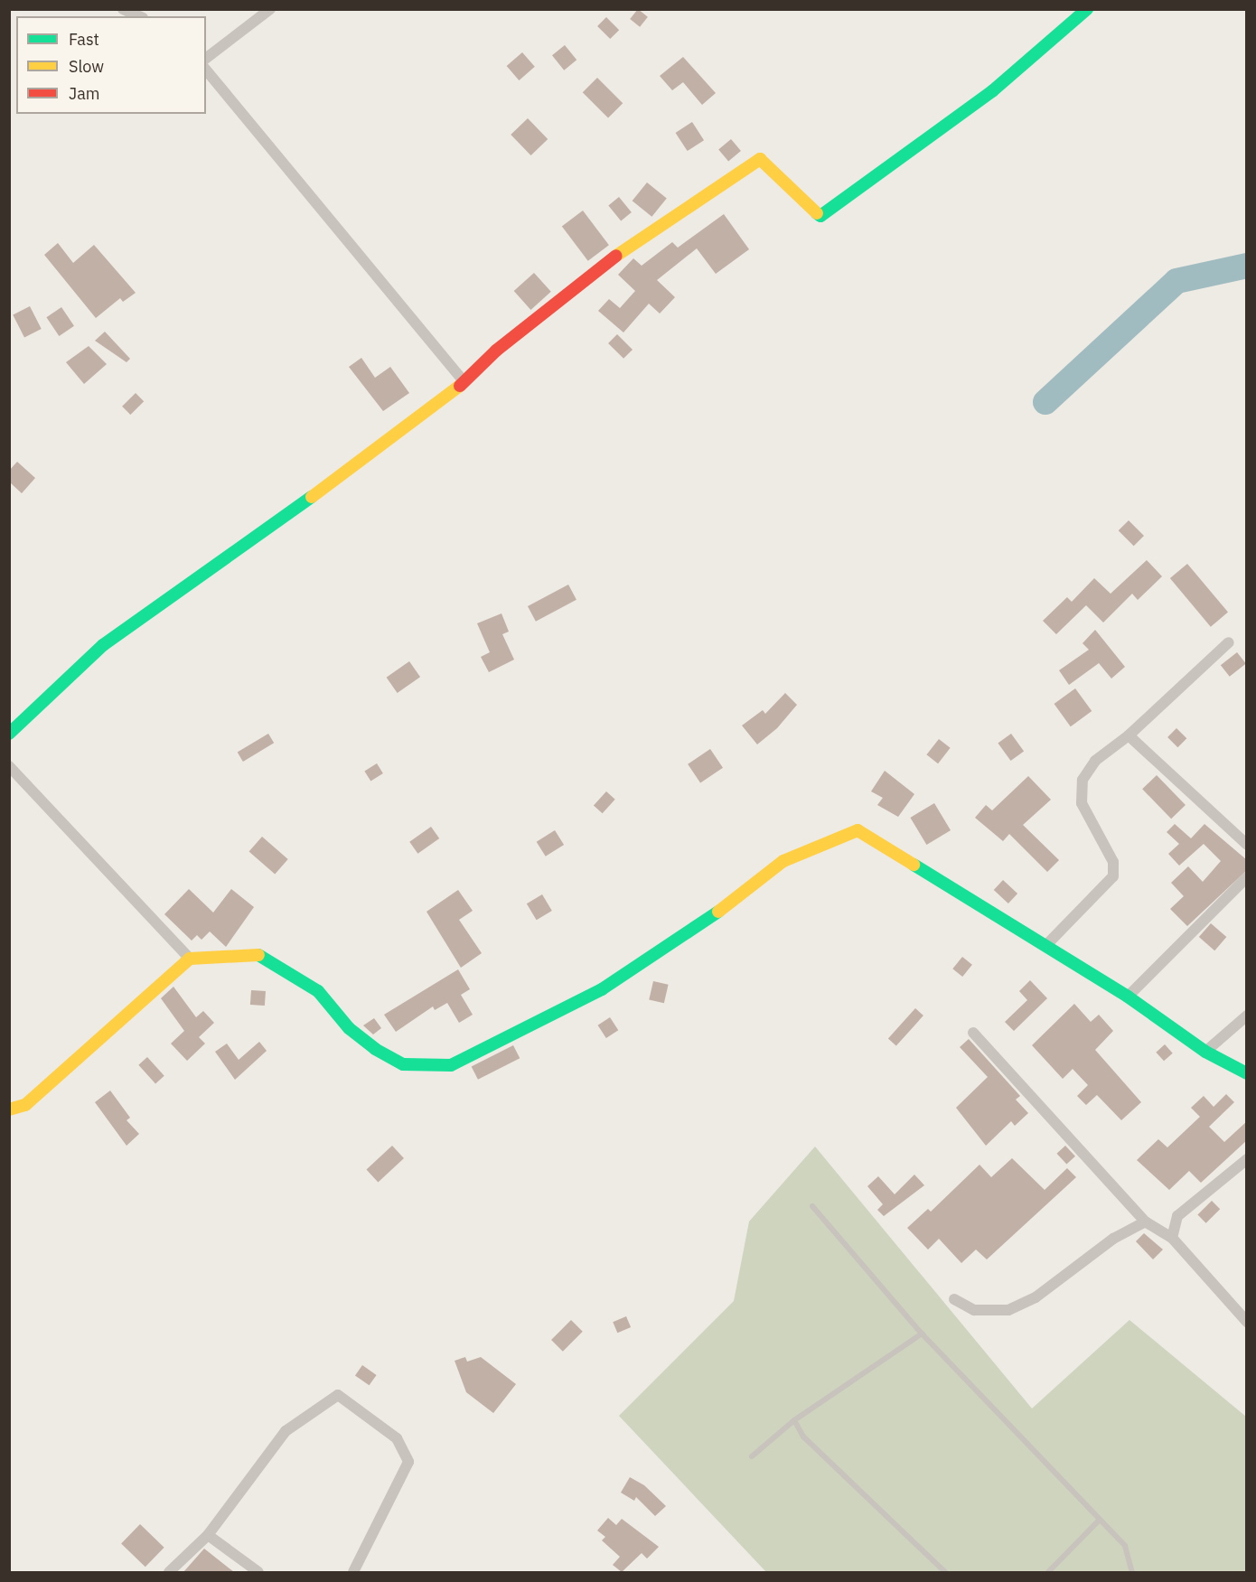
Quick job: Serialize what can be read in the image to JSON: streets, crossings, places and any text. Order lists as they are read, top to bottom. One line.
{"legend":["Fast","Slow","Jam"]}
